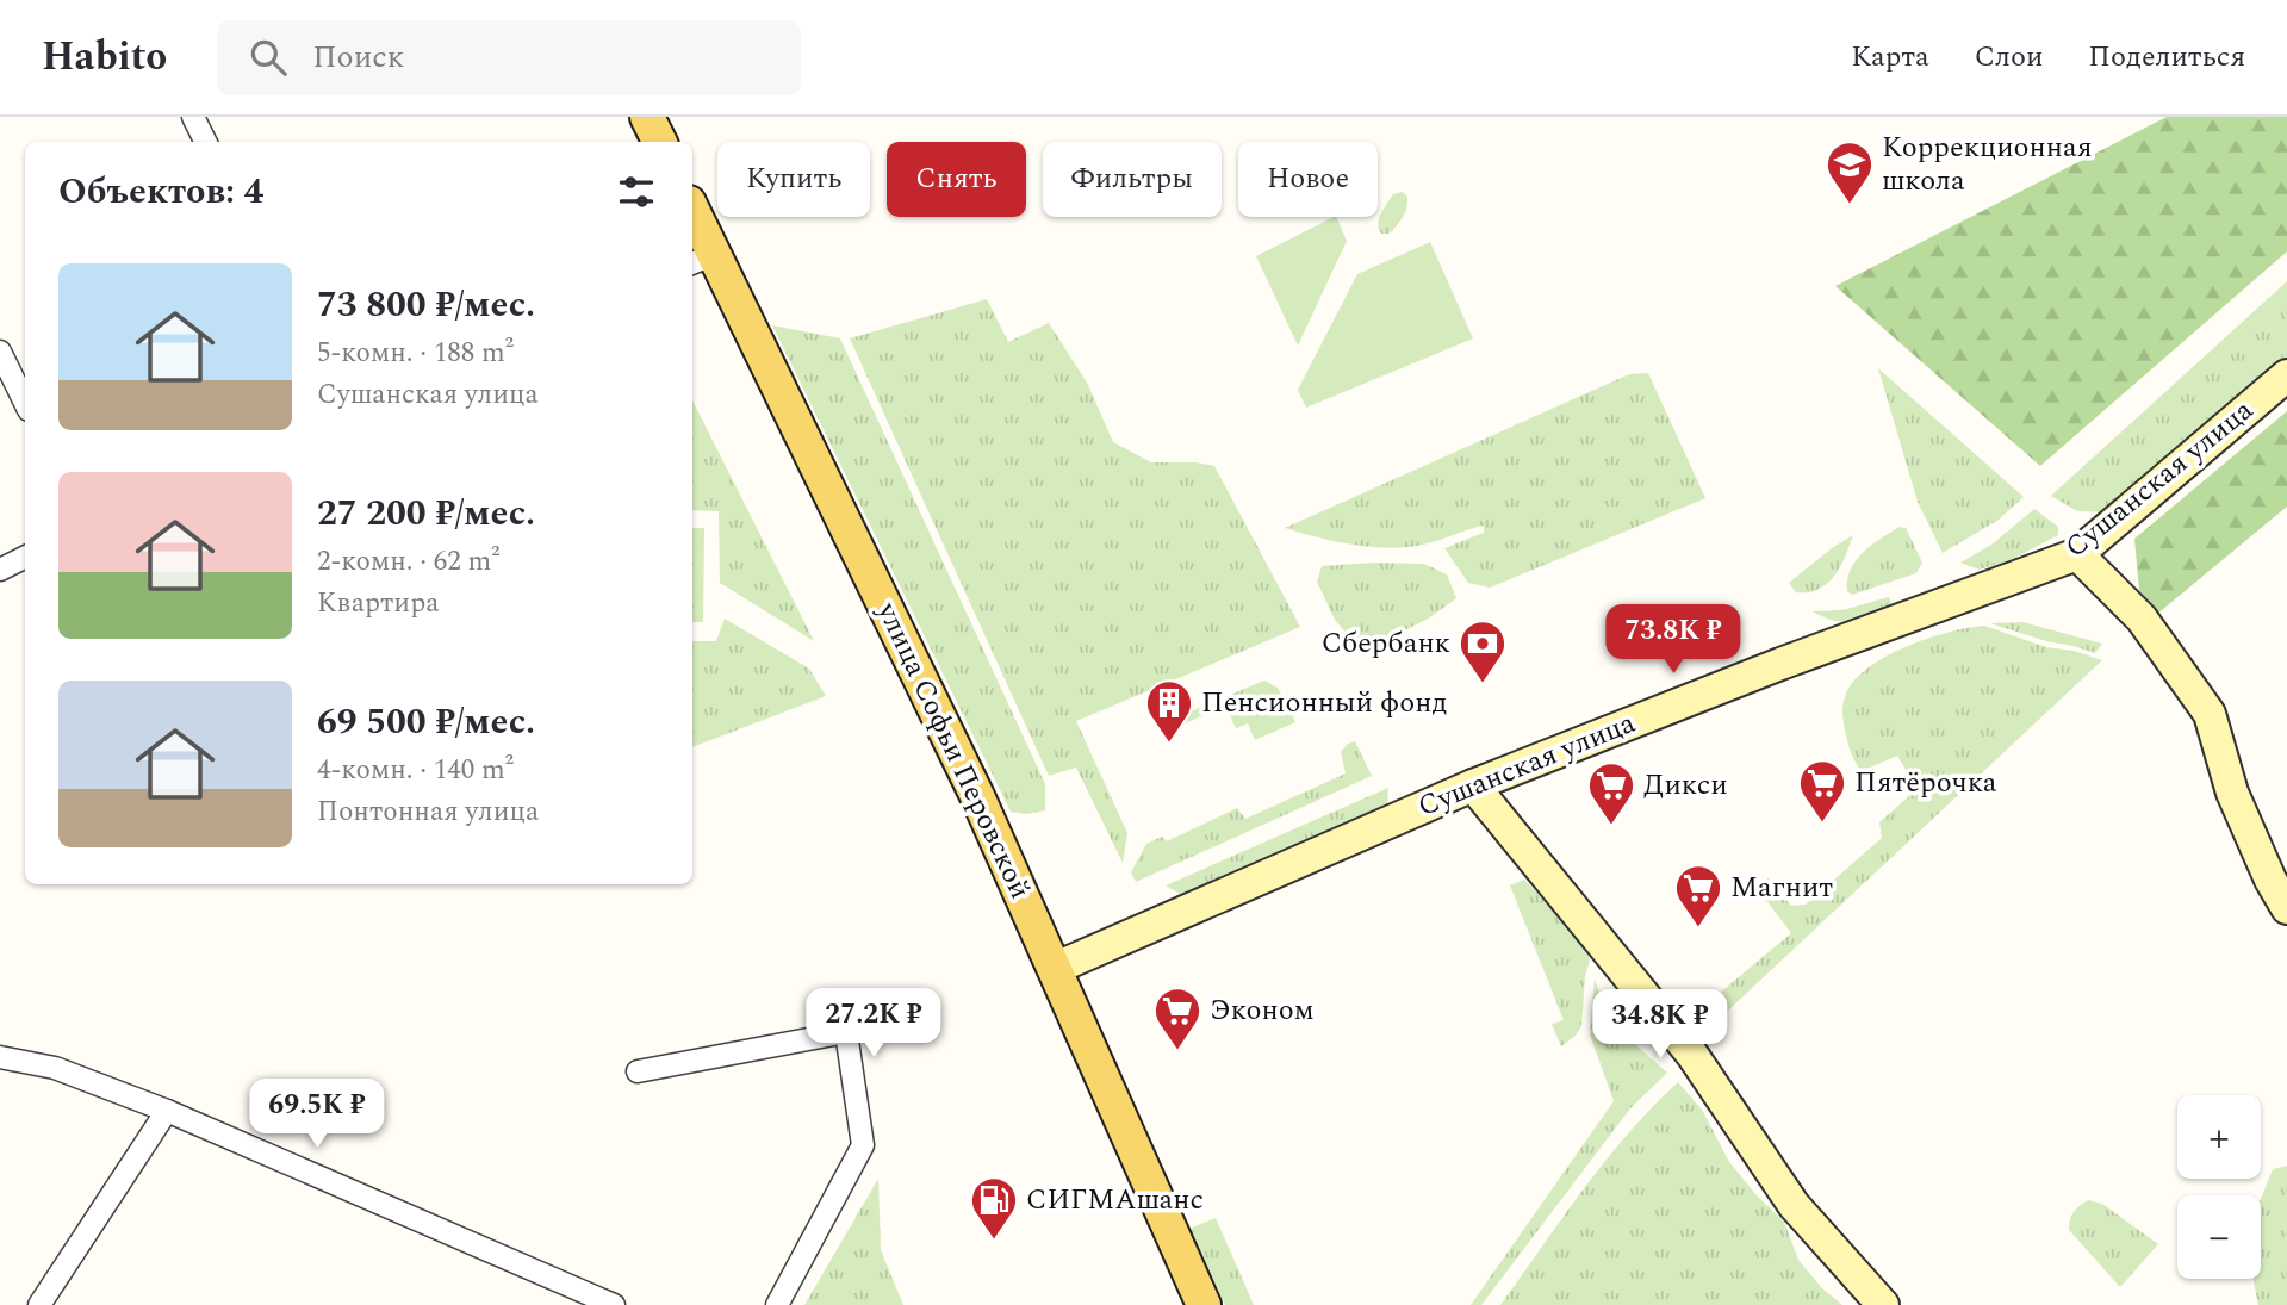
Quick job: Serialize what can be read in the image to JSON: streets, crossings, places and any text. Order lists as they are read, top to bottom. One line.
{"streets":{"main road":["Сушанская улица","улица Софьи Перовской"]},"crossings":[["Сушанская улица","улица Софьи Перовской"]],"places":{"school or university":["Коррекционная школа"],"bank":["Сбербанк"],"building":["Пенсионный фонд"],"supermarket":["Пятёрочка","Дикси","Магнит","Эконом"],"fuel station":["СИГМАшанс"]},"page":{"header":"Habito","search":"Поиск","nav":["Карта","Слои","Поделиться"],"chip":["Купить","Снять","Фильтры","Новое"],"heading":"Объектов: 4","list":[{"name":"73 800 ₽/мес.","note":"5-комн. · 188 m² · Сушанская улица"},{"name":"27 200 ₽/мес.","note":"2-комн. · 62 m² · Квартира"},{"name":"69 500 ₽/мес.","note":"4-комн. · 140 m² · Понтонная улица"}],"price":["73.8K ₽","27.2K ₽","34.8K ₽","69.5K ₽"],"map_buttons":["+","−"]}}
